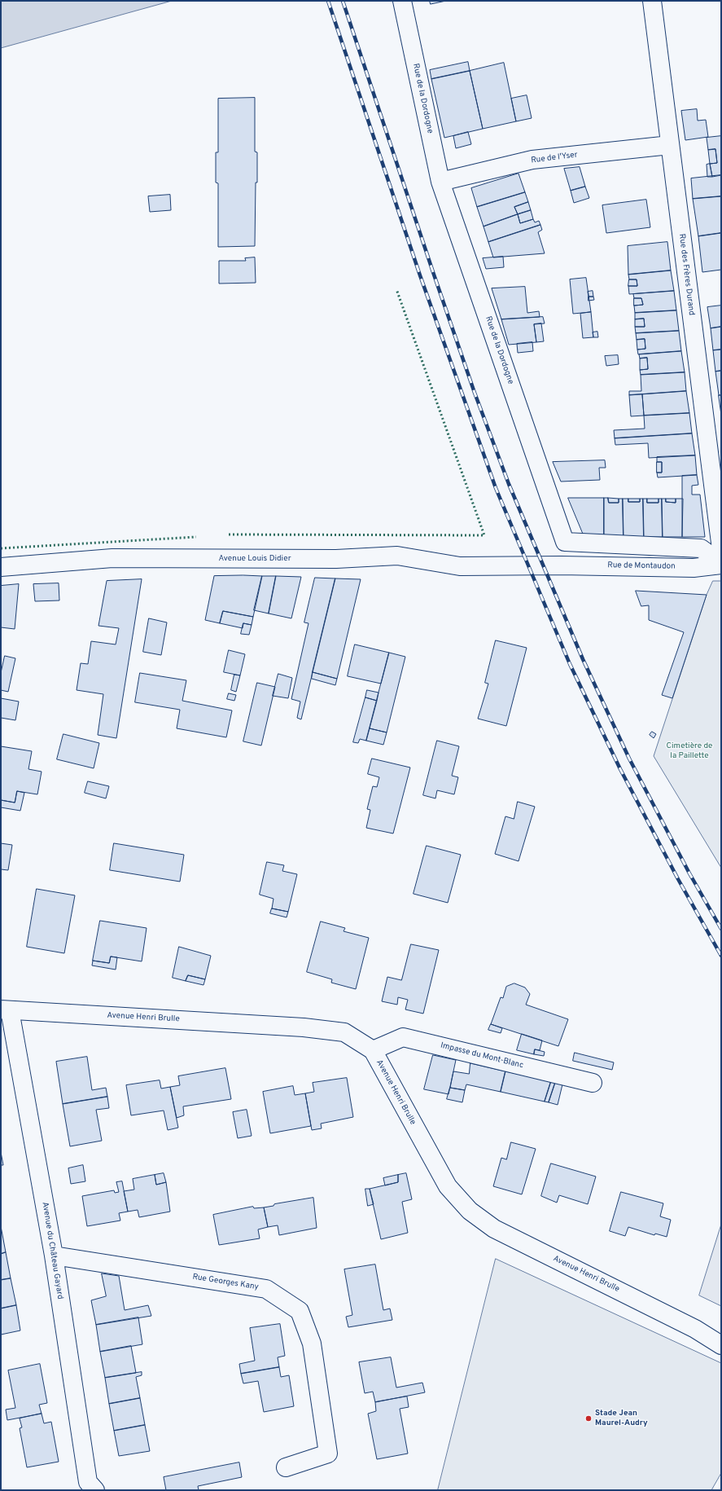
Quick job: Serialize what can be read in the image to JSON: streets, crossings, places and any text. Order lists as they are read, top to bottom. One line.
{"streets":{"street":["Rue de la Dordogne","Rue de l'Yser","Rue des Frères Durand","Avenue Louis Didier","Rue de Montaudon","Avenue Henri Brulle","Impasse du Mont-Blanc","Avenue du Château Gayard","Rue Georges Kany"]},"crossings":[["Rue de la Dordogne","Rue de l'Yser"],["Rue de la Dordogne","Rue de Montaudon"],["Rue de l'Yser","Rue des Frères Durand"],["Avenue Louis Didier","Rue de Montaudon"],["Avenue Henri Brulle","Impasse du Mont-Blanc"],["Avenue Henri Brulle","Avenue du Château Gayard"],["Avenue du Château Gayard","Rue Georges Kany"]],"parks":["Cimetière de la Paillette"],"places":["Stade Jean Maurel-Audry"]}
